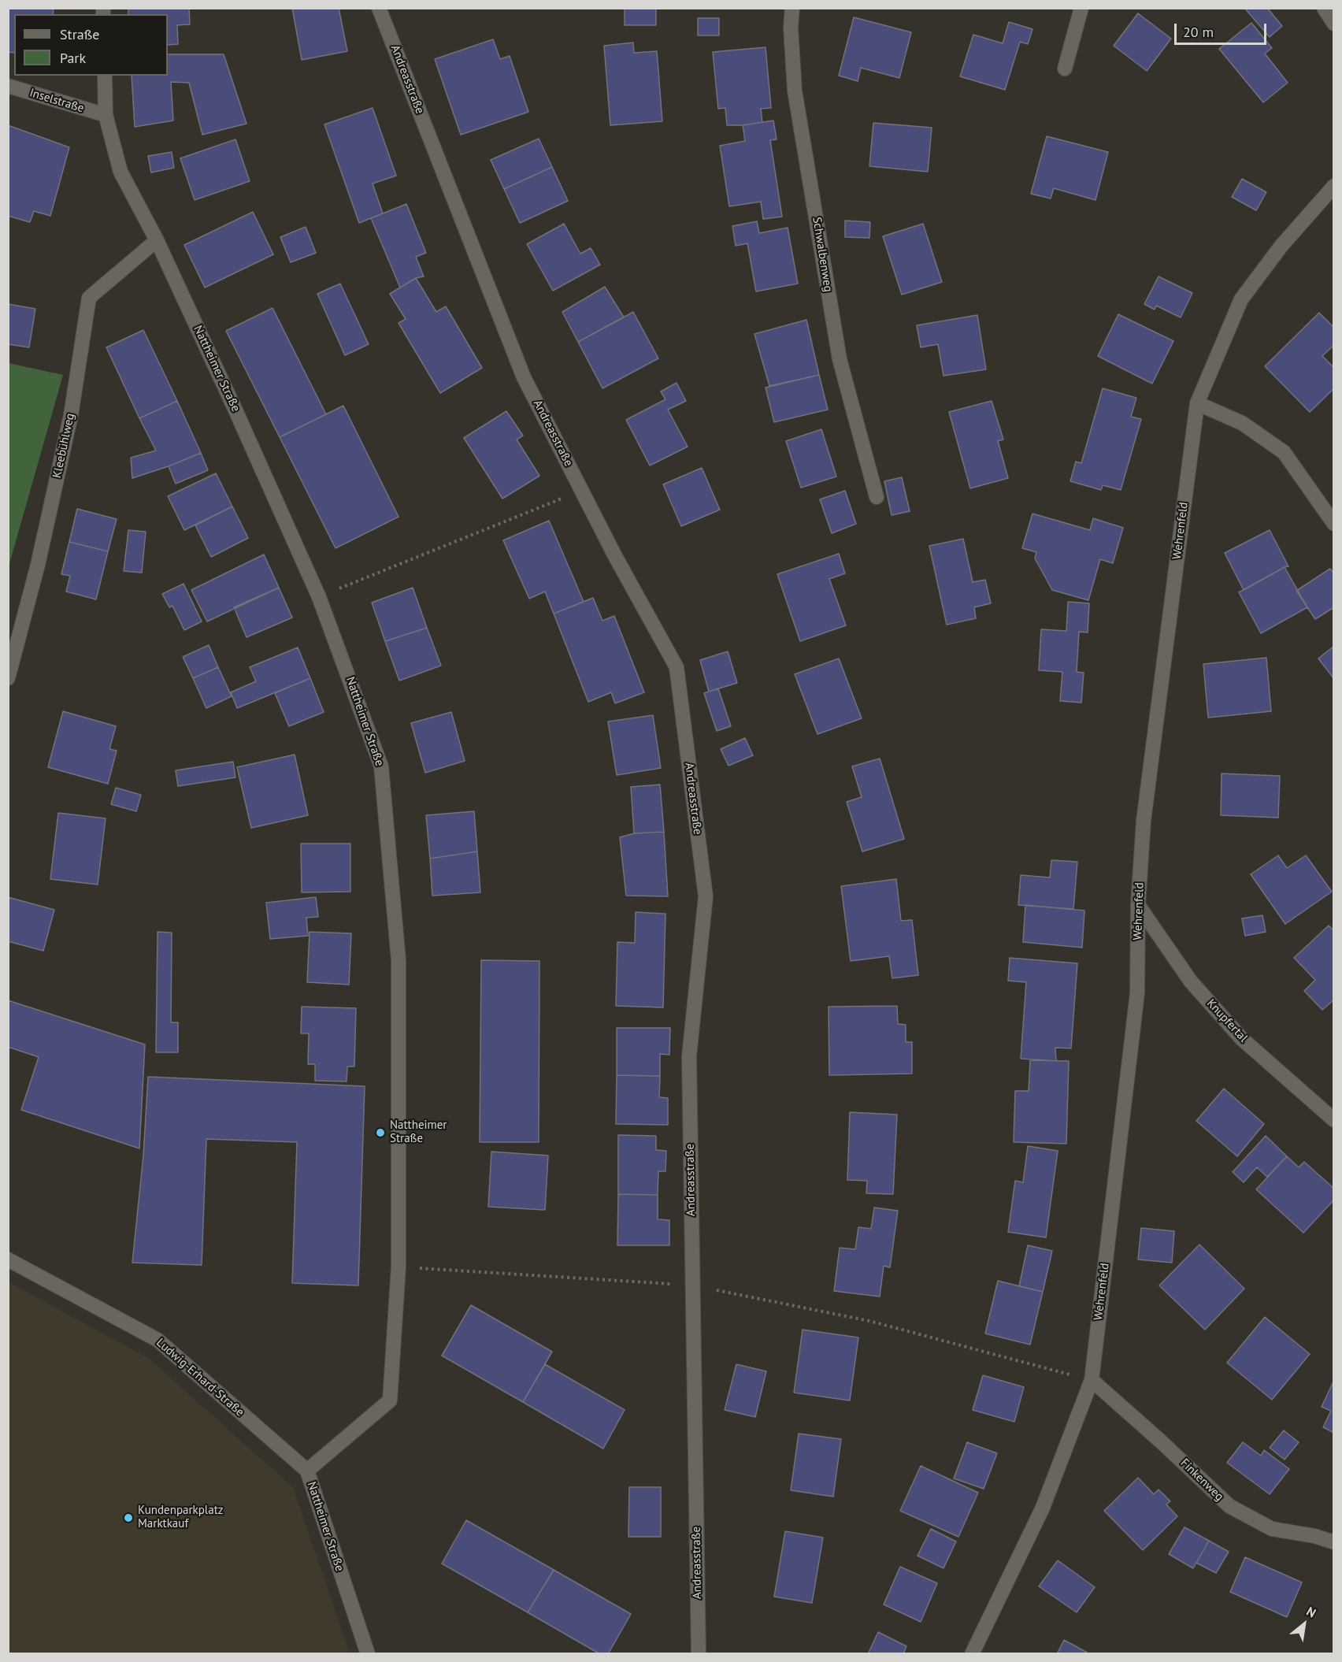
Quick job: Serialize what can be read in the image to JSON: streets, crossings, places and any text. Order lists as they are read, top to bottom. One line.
{"streets":{"street":["Andreasstraße","Inselstraße","Schwalbenweg","Nattheimer Straße","Kleebühlweg","Wehrenfeld","Knupfertal","Ludwig-Erhard-Straße","Finkenweg"]},"crossings":[["Inselstraße","Nattheimer Straße"],["Nattheimer Straße","Kleebühlweg"],["Nattheimer Straße","Ludwig-Erhard-Straße"],["Wehrenfeld","Knupfertal"],["Wehrenfeld","Finkenweg"]],"places":["Nattheimer Straße","Kundenparkplatz Marktkauf"],"legend":["Straße","Park"],"scale_bar":"20 m","north":"top right"}
